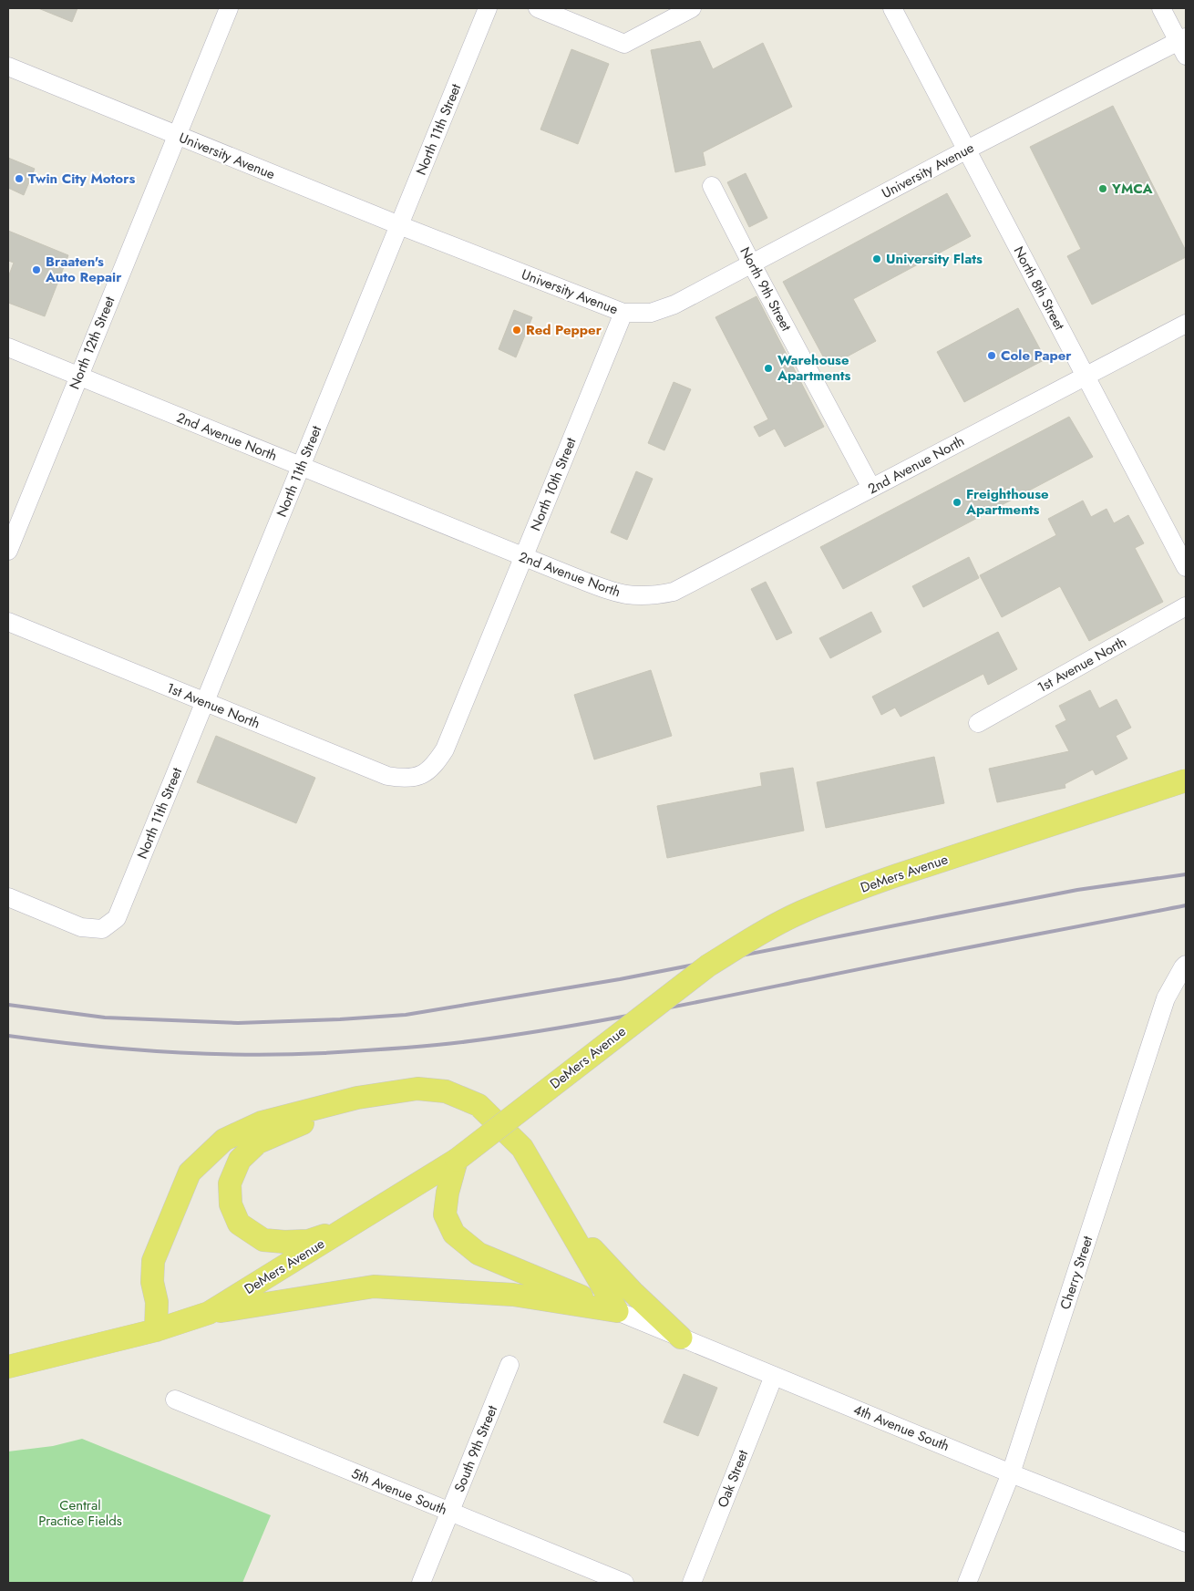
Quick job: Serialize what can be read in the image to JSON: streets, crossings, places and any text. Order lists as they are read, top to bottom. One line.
{"streets":{"main road":["DeMers Avenue"],"street":["North 11th Street","University Avenue","North 8th Street","North 9th Street","North 12th Street","2nd Avenue North","North 10th Street","1st Avenue North","Cherry Street","4th Avenue South","South 9th Street","Oak Street","5th Avenue South"]},"crossings":[["North 11th Street","University Avenue"],["North 11th Street","2nd Avenue North"],["North 11th Street","1st Avenue North"],["University Avenue","North 8th Street"],["University Avenue","North 9th Street"],["University Avenue","North 12th Street"],["University Avenue","North 10th Street"],["North 8th Street","2nd Avenue North"],["North 9th Street","2nd Avenue North"],["North 12th Street","2nd Avenue North"],["2nd Avenue North","North 10th Street"],["North 10th Street","1st Avenue North"],["Cherry Street","4th Avenue South"],["4th Avenue South","Oak Street"],["South 9th Street","5th Avenue South"]],"parks":["Central Practice Fields"],"places":["Twin City Motors","YMCA","University Flats","Braaten's Auto Repair","Red Pepper","Cole Paper","Warehouse Apartments","Freighthouse Apartments"]}
